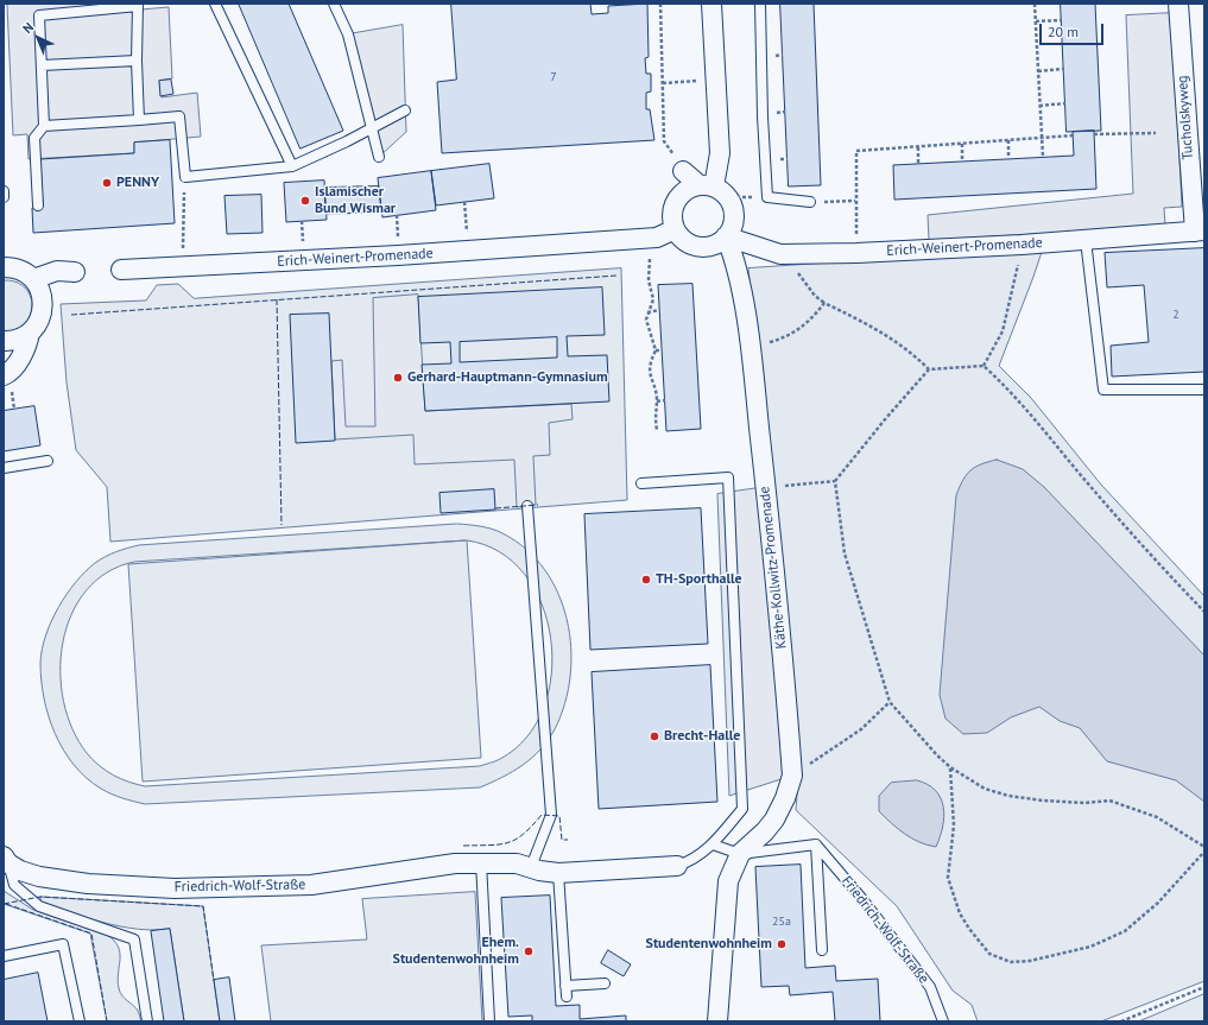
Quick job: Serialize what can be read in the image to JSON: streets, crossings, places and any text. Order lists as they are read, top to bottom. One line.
{"streets":{"street":["Tucholskyweg","Erich-Weinert-Promenade","Käthe-Kollwitz-Promenade","Friedrich-Wolf-Straße"]},"crossings":[["Tucholskyweg","Erich-Weinert-Promenade"],["Erich-Weinert-Promenade","Käthe-Kollwitz-Promenade"]],"places":["PENNY","Islamischer Bund Wismar","Gerhard-Hauptmann-Gymnasium","TH-Sporthalle","Brecht-Halle","Studentenwohnheim","Ehem. Studentenwohnheim"],"house_numbers":["7","2","25a"],"scale_bar":"20 m","north":"top left"}
